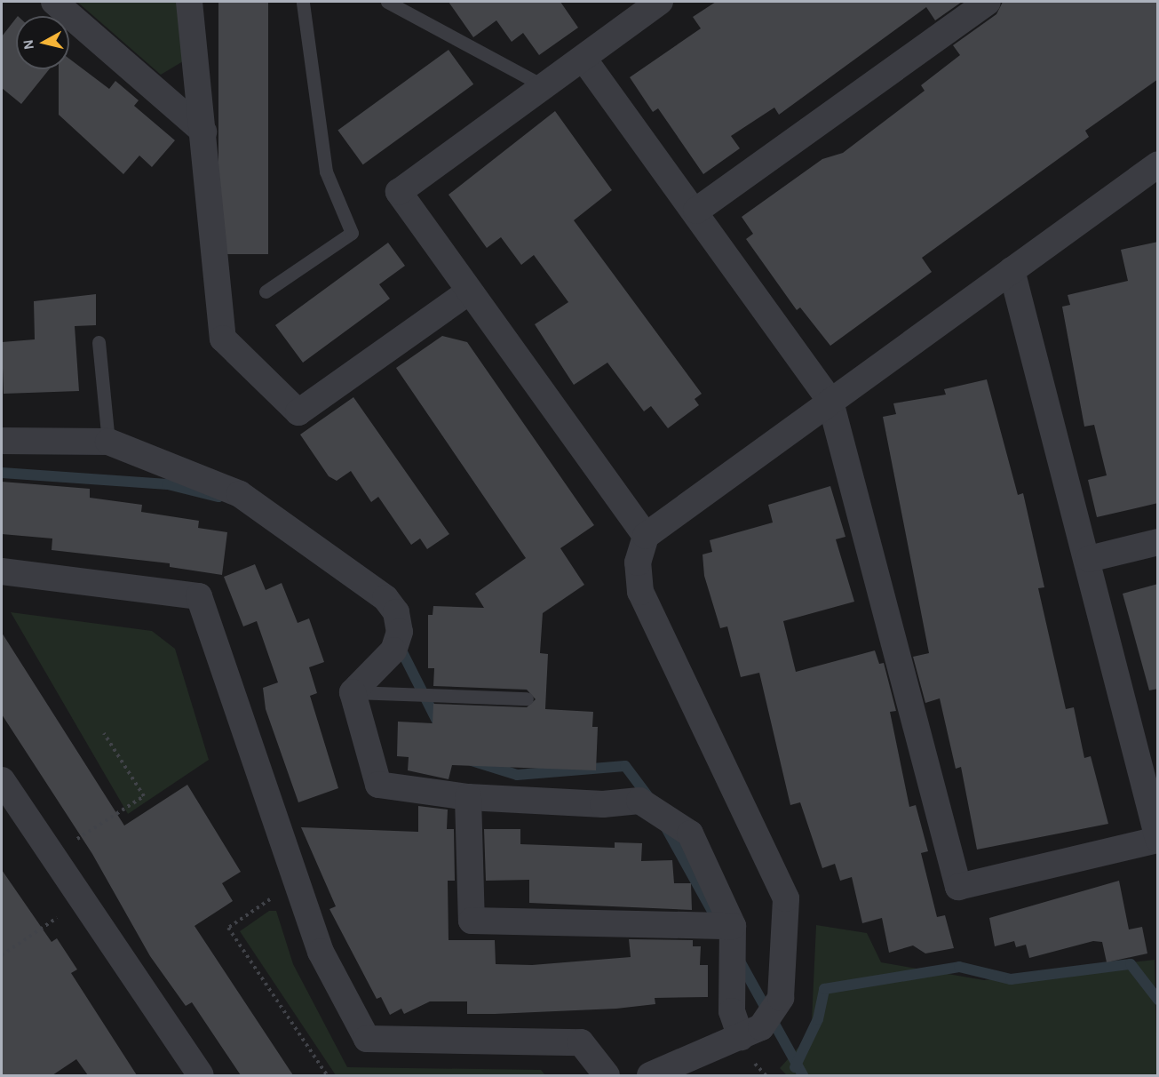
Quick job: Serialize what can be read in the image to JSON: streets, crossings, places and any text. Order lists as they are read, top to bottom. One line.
{"north":"left"}
